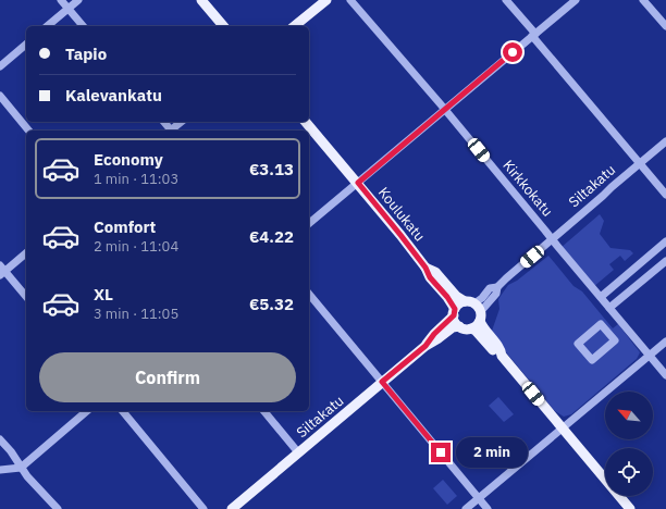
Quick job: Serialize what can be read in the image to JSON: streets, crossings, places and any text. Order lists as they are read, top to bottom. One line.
{"streets":{"main road":["Siltakatu","Koulukatu"],"street":["Kirkkokatu"]},"crossings":[["Siltakatu","Kirkkokatu"],["Siltakatu","Koulukatu"]],"north":"top left","page":{"banner":["Tapio","Kalevankatu"],"list":[{"name":"Economy","note":"1 min · 11:03","value":"€3.13"},{"name":"Comfort","note":"2 min · 11:04","value":"€4.22"},{"name":"XL","note":"3 min · 11:05","value":"€5.32"}],"buttons":"Confirm","bubble":"2 min"}}
